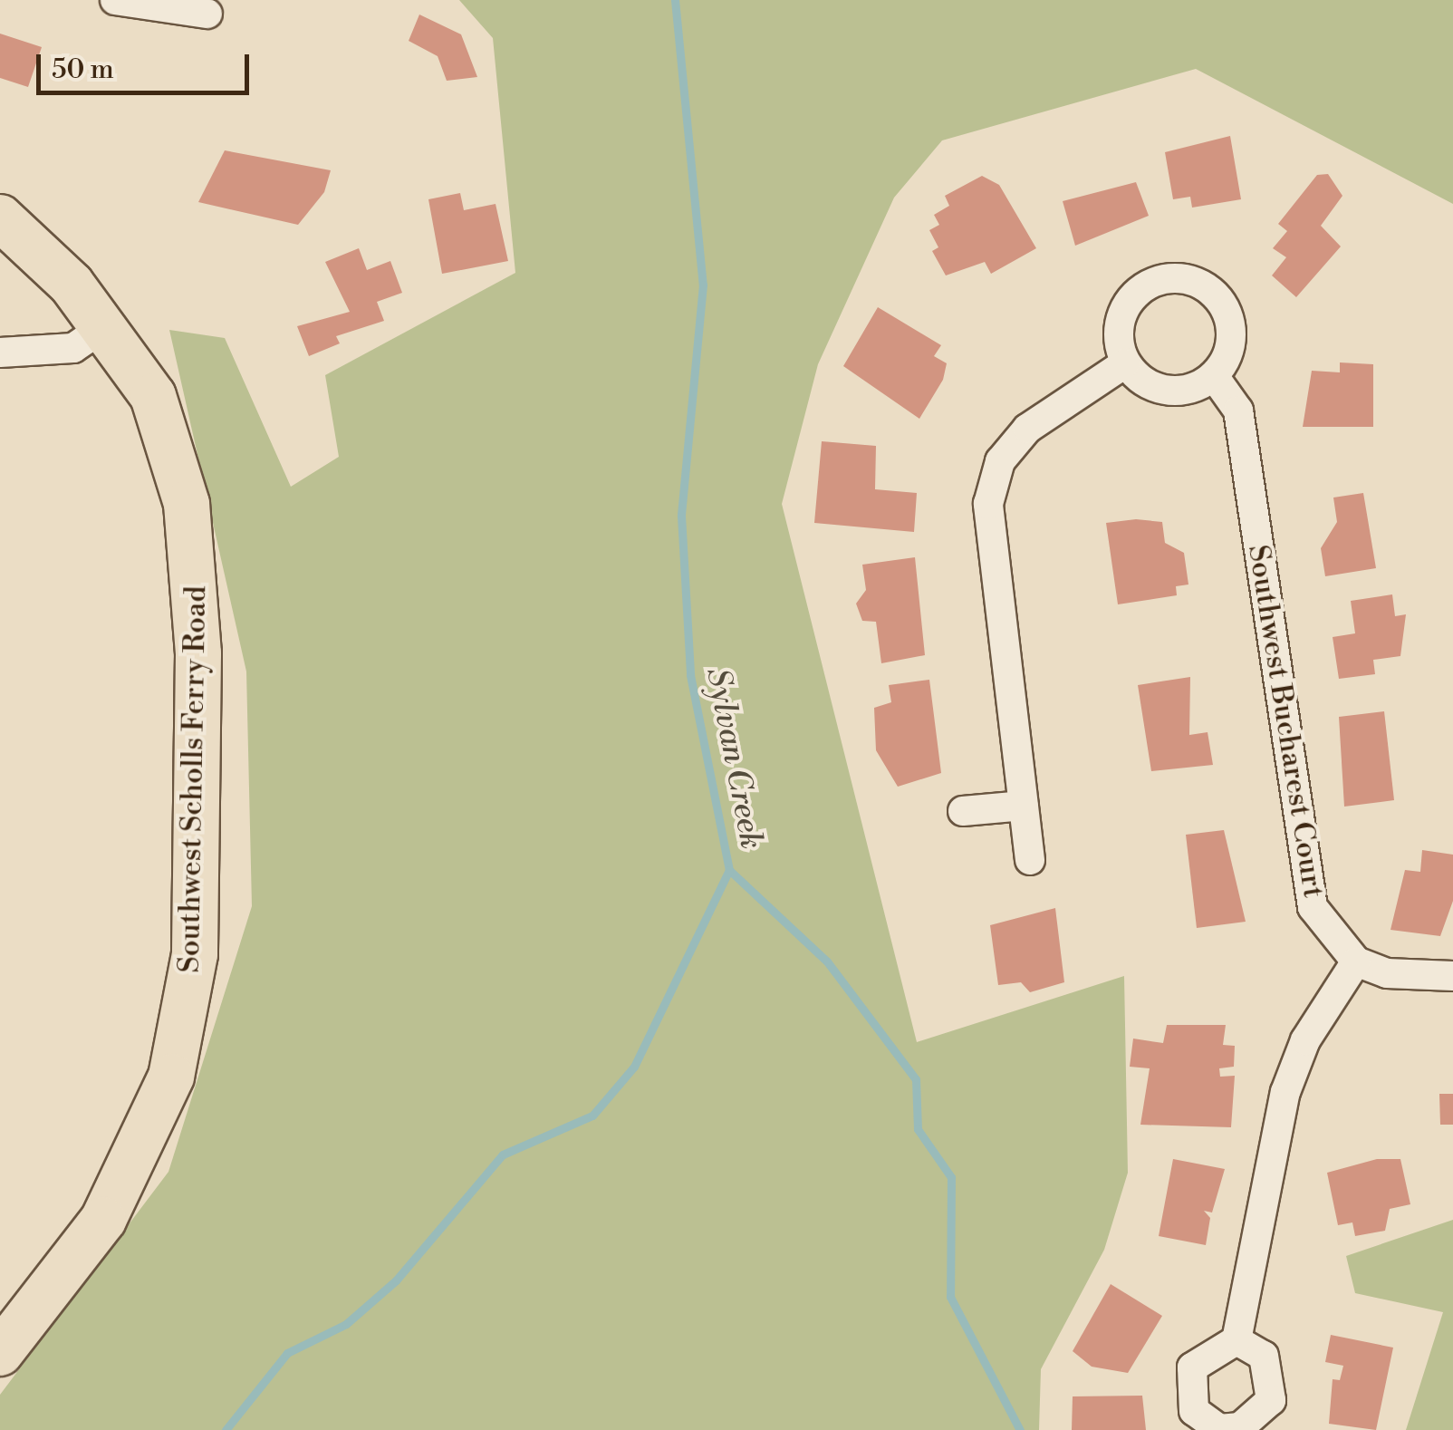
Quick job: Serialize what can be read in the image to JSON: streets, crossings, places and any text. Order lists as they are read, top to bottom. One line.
{"streets":{"main road":["Southwest Scholls Ferry Road"],"street":["Southwest Bucharest Court"]},"water":["Sylvan Creek"],"scale_bar":"50 m"}
